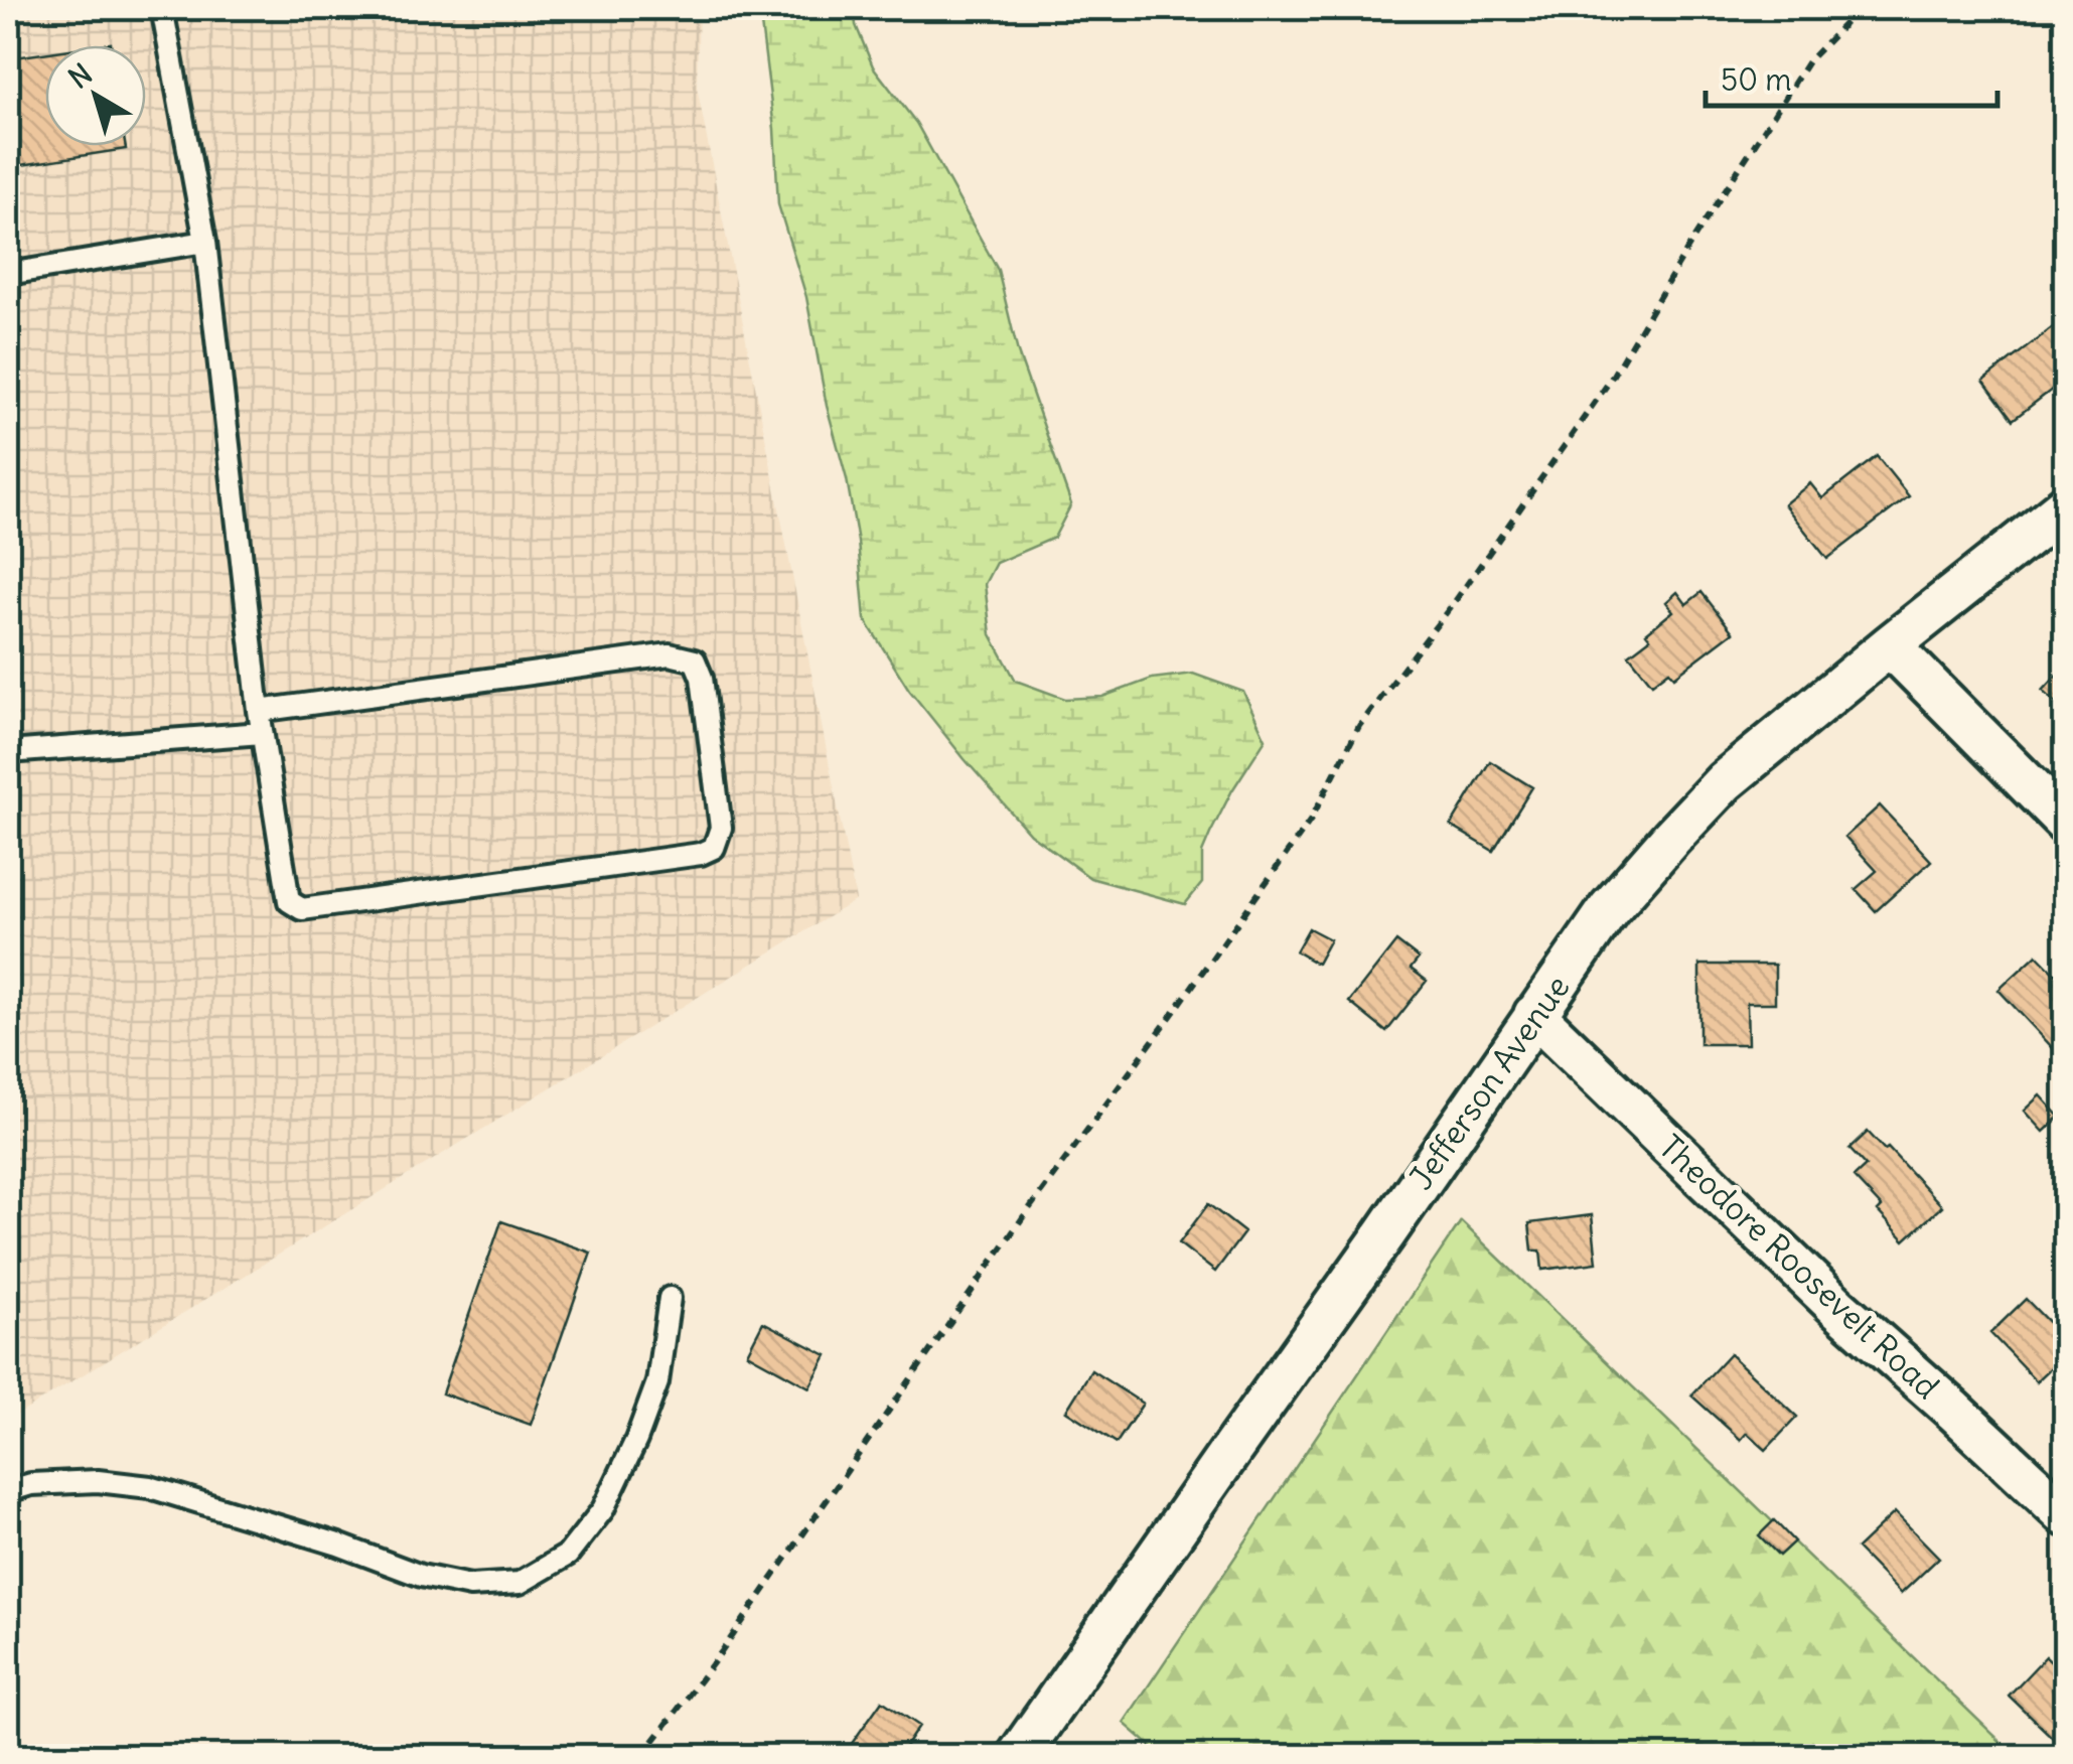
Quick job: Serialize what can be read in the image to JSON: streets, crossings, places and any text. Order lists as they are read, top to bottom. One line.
{"streets":{"street":["Jefferson Avenue","Theodore Roosevelt Road"]},"crossings":[["Jefferson Avenue","Theodore Roosevelt Road"]],"scale_bar":"50 m","north":"top left"}
